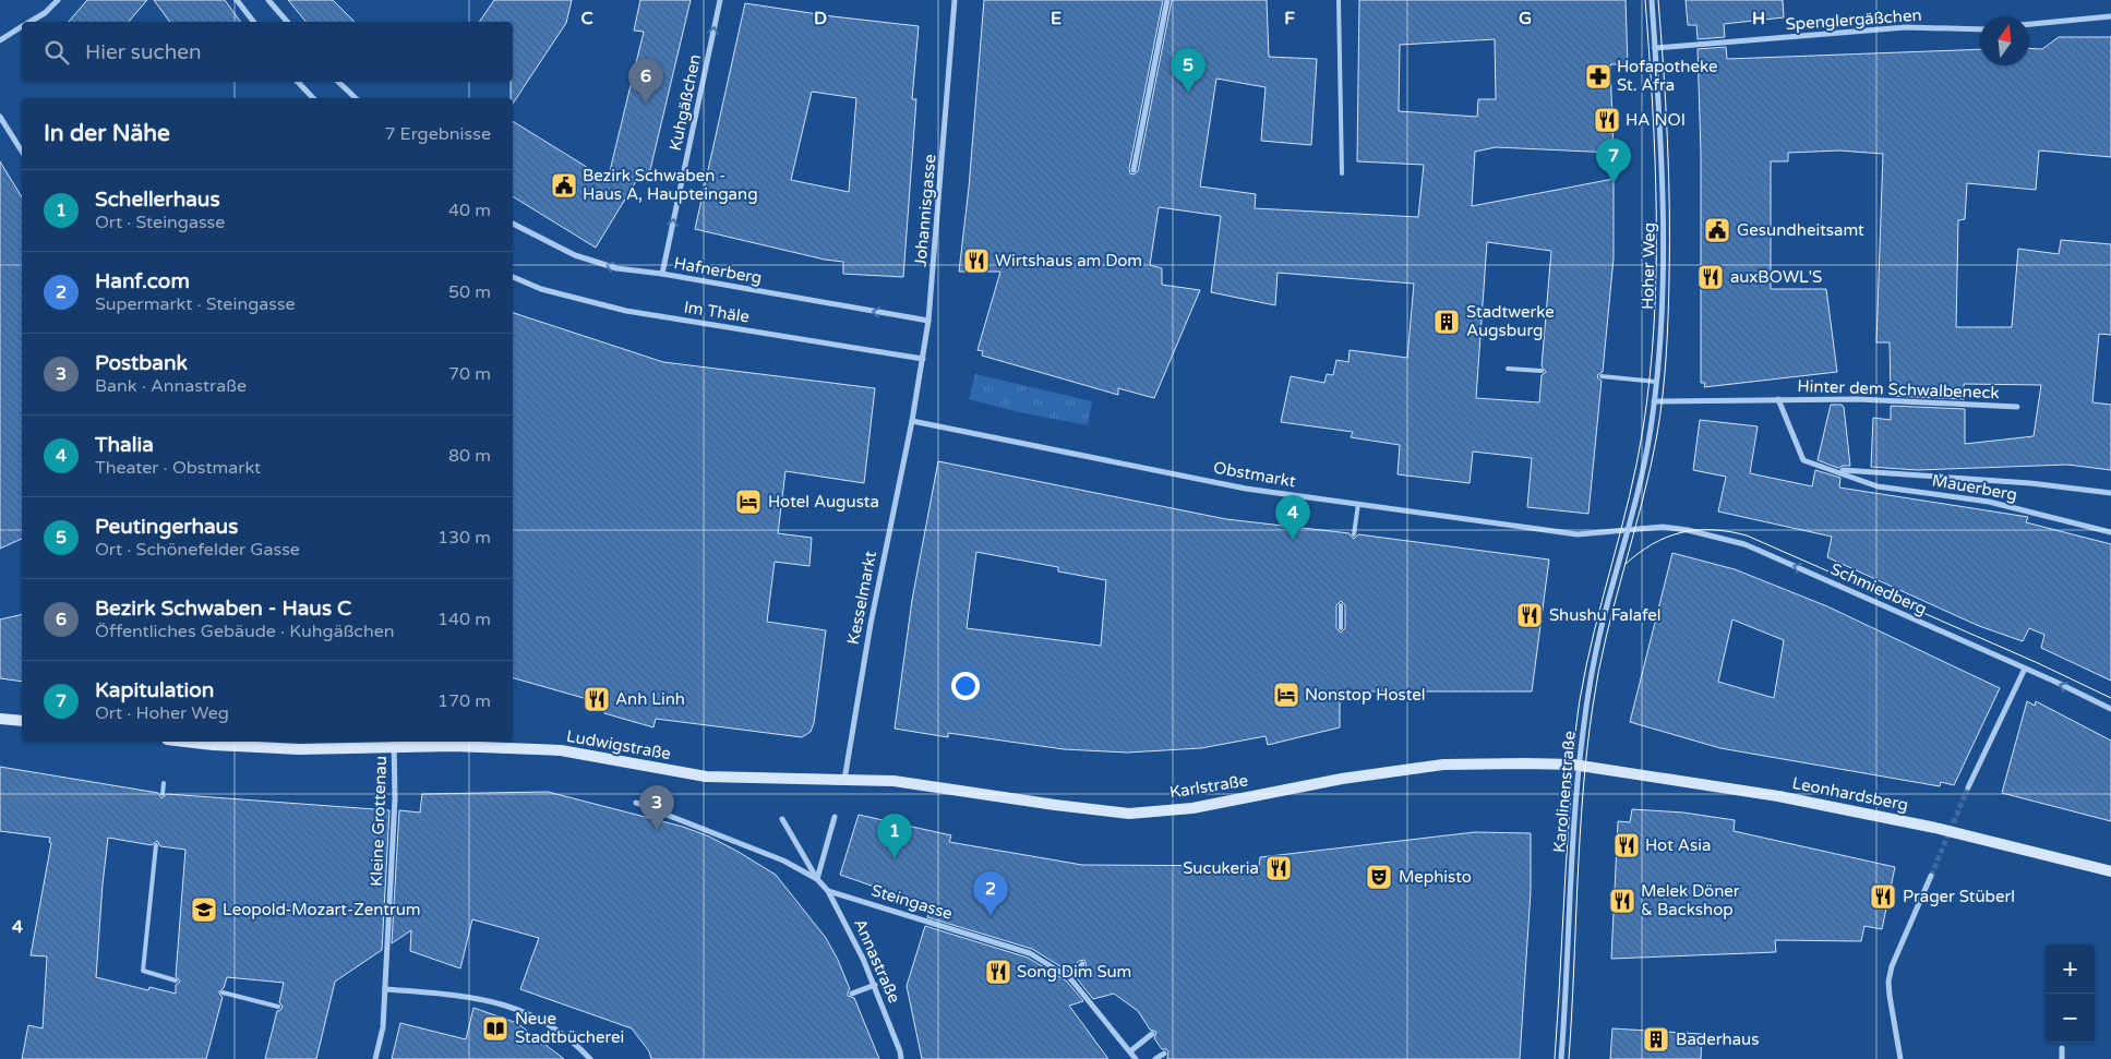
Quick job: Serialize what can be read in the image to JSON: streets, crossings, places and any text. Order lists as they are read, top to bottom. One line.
{"streets":{"street":["Spenglergäßchen","Kuhgäßchen","Johannisgasse","Hoher Weg","Hafnerberg","Im Thäle","Hinter dem Schwalbeneck","Obstmarkt","Mauerberg","Schmiedberg","Kesselmarkt","Ludwigstraße","Karlstraße","Karolinenstraße","Leonhardsberg","Kleine Grottenau","Steingasse","Annastraße"]},"crossings":[["Spenglergäßchen","Hoher Weg"],["Kuhgäßchen","Hafnerberg"],["Johannisgasse","Hafnerberg"],["Johannisgasse","Im Thäle"],["Johannisgasse","Obstmarkt"],["Johannisgasse","Kesselmarkt"],["Hoher Weg","Hinter dem Schwalbeneck"],["Hoher Weg","Obstmarkt"],["Hoher Weg","Schmiedberg"],["Hoher Weg","Karolinenstraße"],["Hinter dem Schwalbeneck","Mauerberg"],["Obstmarkt","Schmiedberg"],["Obstmarkt","Kesselmarkt"],["Obstmarkt","Karolinenstraße"],["Schmiedberg","Karolinenstraße"],["Kesselmarkt","Ludwigstraße"],["Kesselmarkt","Karlstraße"],["Ludwigstraße","Karlstraße"],["Ludwigstraße","Kleine Grottenau"],["Karlstraße","Karolinenstraße"],["Karlstraße","Leonhardsberg"],["Karolinenstraße","Leonhardsberg"],["Steingasse","Annastraße"]],"one_way":["Kuhgäßchen","Hafnerberg","Schmiedberg"],"places":{"pharmacy":["Hofapotheke St. Afra"],"restaurant":["HA NOI","Wirtshaus am Dom","auxBOWL'S","Shushu Falafel","Anh Linh","Hot Asia","Sucukeria","Prager Stüberl","Melek Döner & Backshop","Song Dim Sum"],"public building":["Bezirk Schwaben - Haus A, Haupteingang","Gesundheitsamt"],"building":["Stadtwerke Augsburg","Baderhaus"],"hotel":["Hotel Augusta","Nonstop Hostel"],"theatre":["Mephisto"],"school or university":["Leopold-Mozart-Zentrum"],"library":["Neue Stadtbücherei"]},"north":"top","page":{"search":"Hier suchen","pins":["5","6","7","4","3","1","2"],"heading":["In der Nähe","7 Ergebnisse"],"list":[{"mark":"1","name":"Schellerhaus","note":"Ort · Steingasse","value":"40 m"},{"mark":"2","name":"Hanf.com","note":"Supermarkt · Steingasse","value":"50 m"},{"mark":"3","name":"Postbank","note":"Bank · Annastraße","value":"70 m"},{"mark":"4","name":"Thalia","note":"Theater · Obstmarkt","value":"80 m"},{"mark":"5","name":"Peutingerhaus","note":"Ort · Schönefelder Gasse","value":"130 m"},{"mark":"6","name":"Bezirk Schwaben - Haus C","note":"Öffentliches Gebäude · Kuhgäßchen","value":"140 m"},{"mark":"7","name":"Kapitulation","note":"Ort · Hoher Weg","value":"170 m"}],"map_buttons":["+","−"]},"grid":{"columns":["C","D","E","F","G","H"],"rows":["4"]}}
